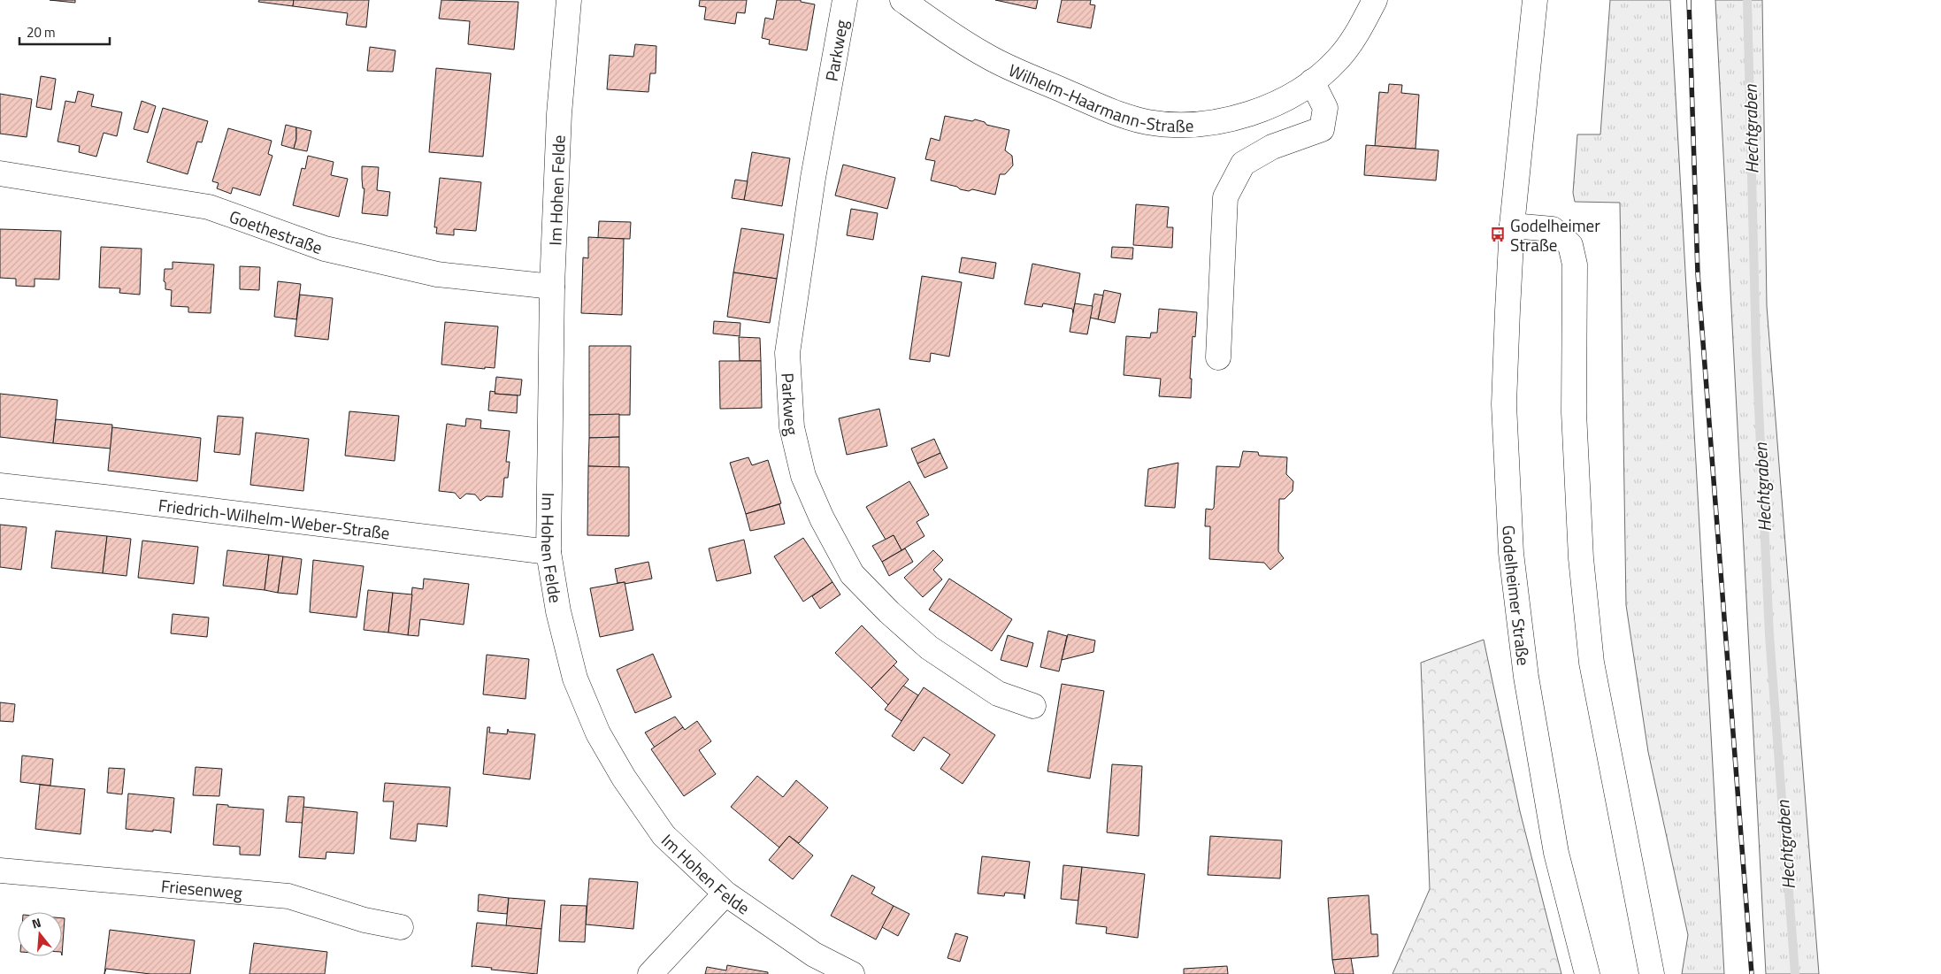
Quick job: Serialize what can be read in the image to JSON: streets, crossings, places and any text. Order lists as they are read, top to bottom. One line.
{"streets":{"street":["Parkweg","Wilhelm-Haarmann-Straße","Im Hohen Felde","Goethestraße","Friedrich-Wilhelm-Weber-Straße","Godelheimer Straße","Friesenweg"]},"crossings":[["Im Hohen Felde","Goethestraße"],["Im Hohen Felde","Friedrich-Wilhelm-Weber-Straße"]],"water":["Hechtgraben"],"places":{"bus stop":["Godelheimer Straße"]},"scale_bar":"20 m","north":"top"}
